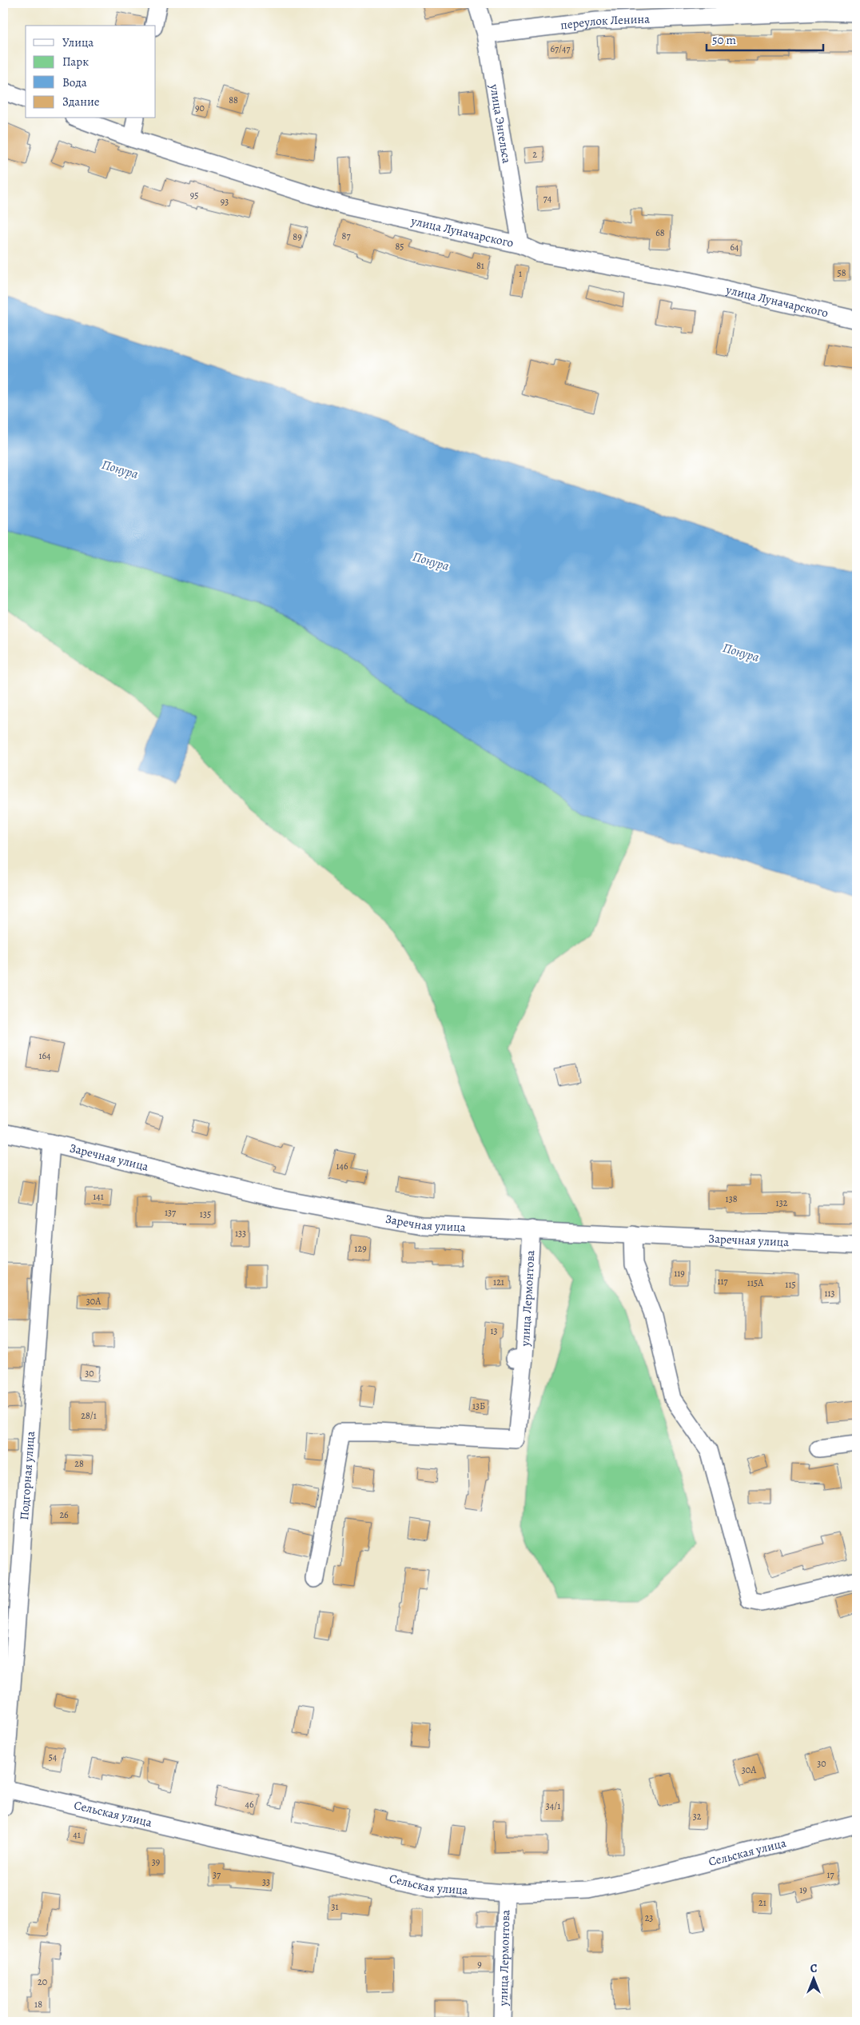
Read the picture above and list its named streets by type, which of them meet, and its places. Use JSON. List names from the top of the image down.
{
  "streets": {
    "street": [
      "переулок Ленина",
      "улица Энгельса",
      "улица Луначарского",
      "Заречная улица",
      "улица Лермонтова",
      "Подгорная улица",
      "Сельская улица"
    ]
  },
  "crossings": [
    ["переулок Ленина", "улица Энгельса"],
    ["улица Энгельса", "улица Луначарского"],
    ["Заречная улица", "улица Лермонтова"],
    ["Заречная улица", "Подгорная улица"],
    ["улица Лермонтова", "Сельская улица"],
    ["Подгорная улица", "Сельская улица"]
  ],
  "water": ["Понура"],
  "house_numbers": [
    "67/47",
    "88",
    "90",
    "2",
    "95",
    "74",
    "93",
    "68",
    "87",
    "89",
    "85",
    "64",
    "81",
    "58",
    "1",
    "164",
    "146",
    "141",
    "138",
    "132",
    "137",
    "135",
    "133",
    "129",
    "119",
    "117",
    "121",
    "115А",
    "115",
    "113",
    "30А",
    "13",
    "30",
    "13Б",
    "28/1",
    "28",
    "26",
    "54",
    "30",
    "30А",
    "46",
    "34/1",
    "32",
    "41",
    "39",
    "37",
    "17",
    "33",
    "19",
    "21",
    "31",
    "23",
    "9",
    "20",
    "18"
  ],
  "legend": [
    "Улица",
    "Парк",
    "Вода",
    "Здание"
  ],
  "scale_bar": "50 m",
  "north": "top"
}
